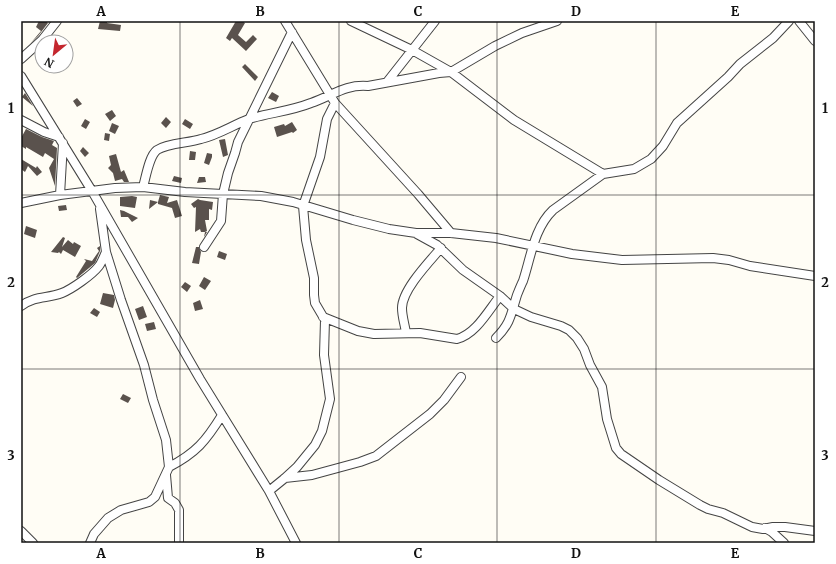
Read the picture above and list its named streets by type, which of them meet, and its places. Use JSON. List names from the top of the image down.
{
  "north": "bottom left",
  "grid": {
    "columns": [
      "A",
      "B",
      "C",
      "D",
      "E"
    ],
    "rows": ["1", "2", "3"]
  }
}
